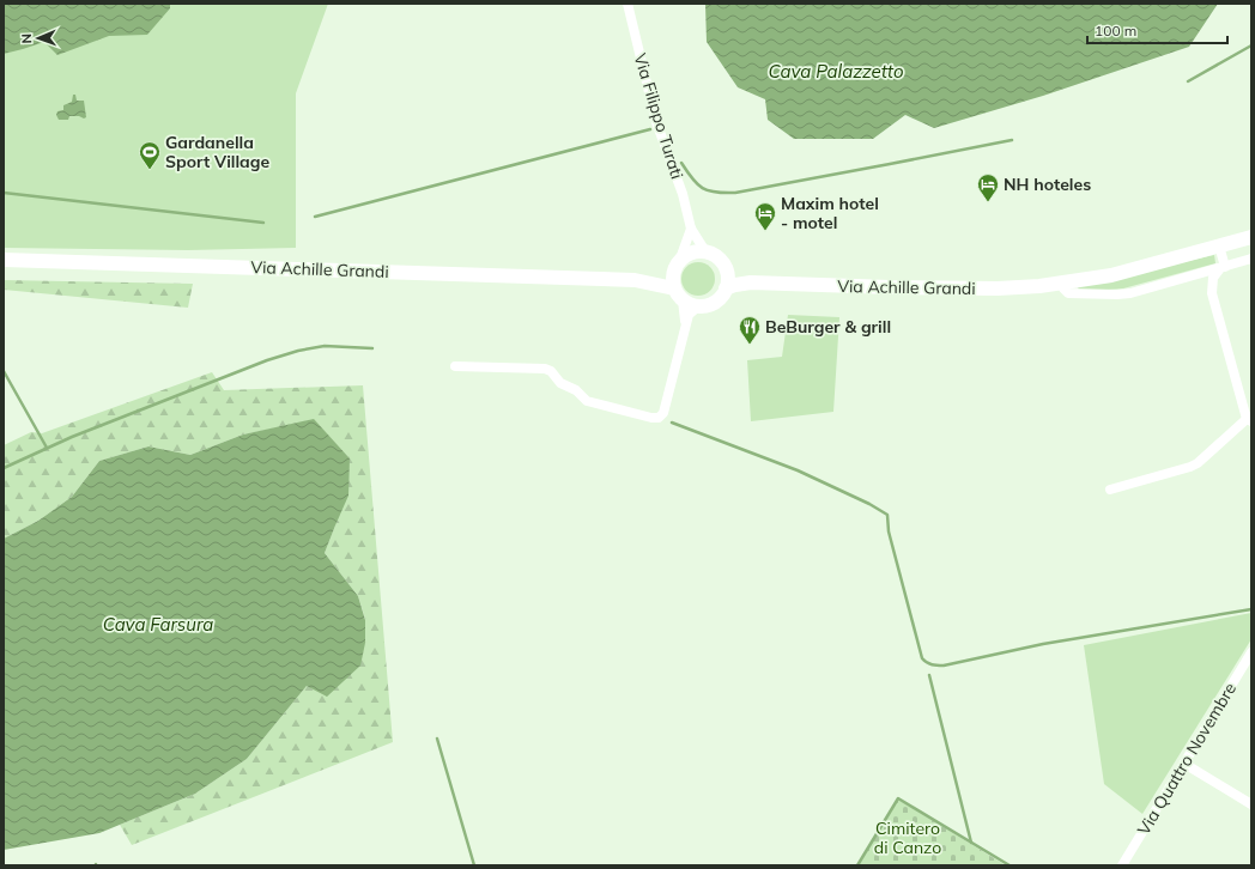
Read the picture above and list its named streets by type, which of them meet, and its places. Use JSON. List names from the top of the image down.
{
  "streets": {
    "main road": ["Via Achille Grandi"],
    "street": ["Via Filippo Turati", "Via Quattro Novembre"]
  },
  "crossings": [
    ["Via Filippo Turati", "Via Achille Grandi"]
  ],
  "water": ["Cava Palazzetto", "Cava Farsura"],
  "parks": ["Cimitero di Canzo"],
  "places": {
    "sports": ["Gardanella Sport Village"],
    "hotel": ["NH hoteles", "Maxim hotel - motel"],
    "restaurant": ["BeBurger & grill"]
  },
  "scale_bar": "100 m",
  "north": "left"
}
